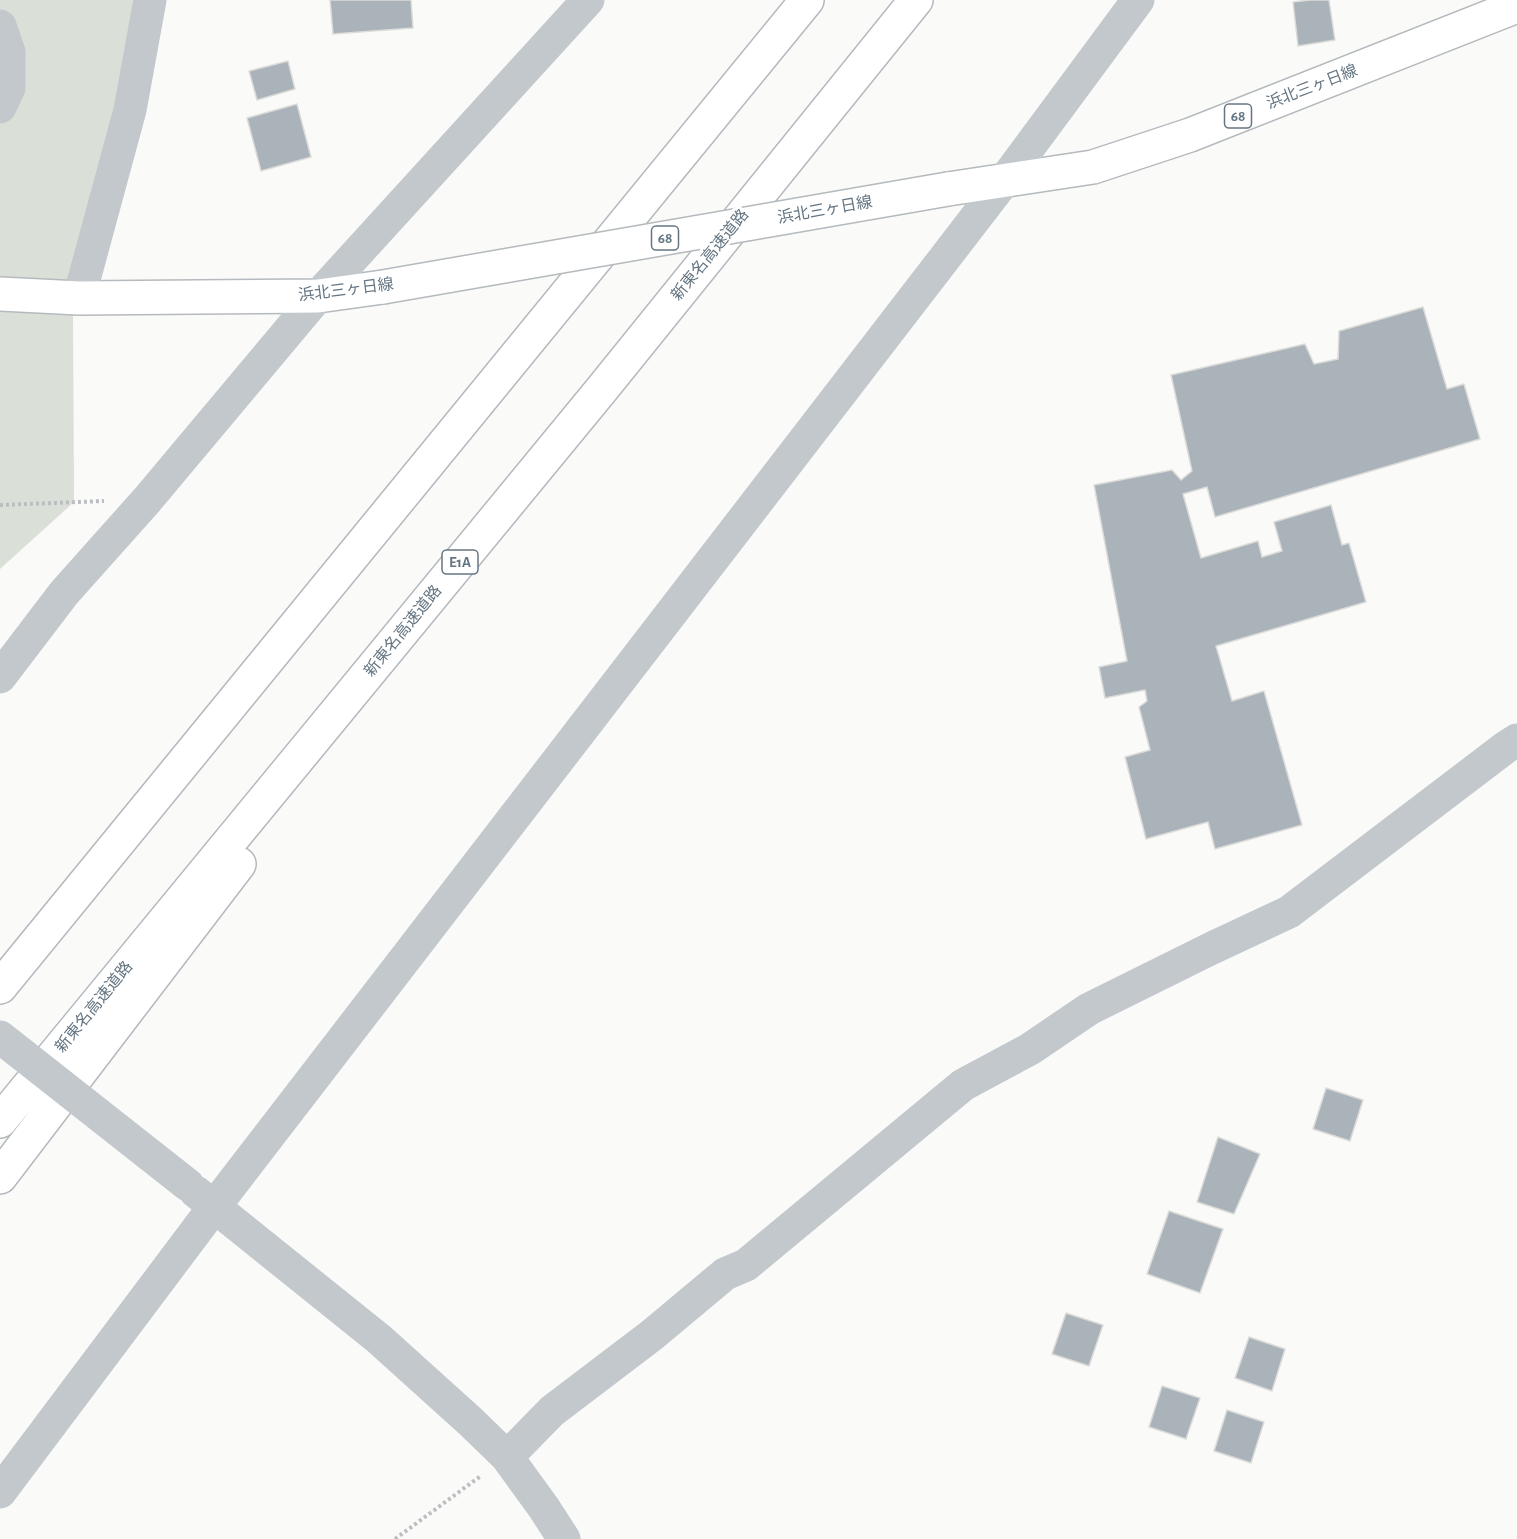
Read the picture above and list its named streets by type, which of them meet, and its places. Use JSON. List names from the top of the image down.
{
  "streets": {
    "main road": [
      "浜北三ヶ日線",
      "68",
      "新東名高速道路",
      "E1A"
    ]
  }
}
